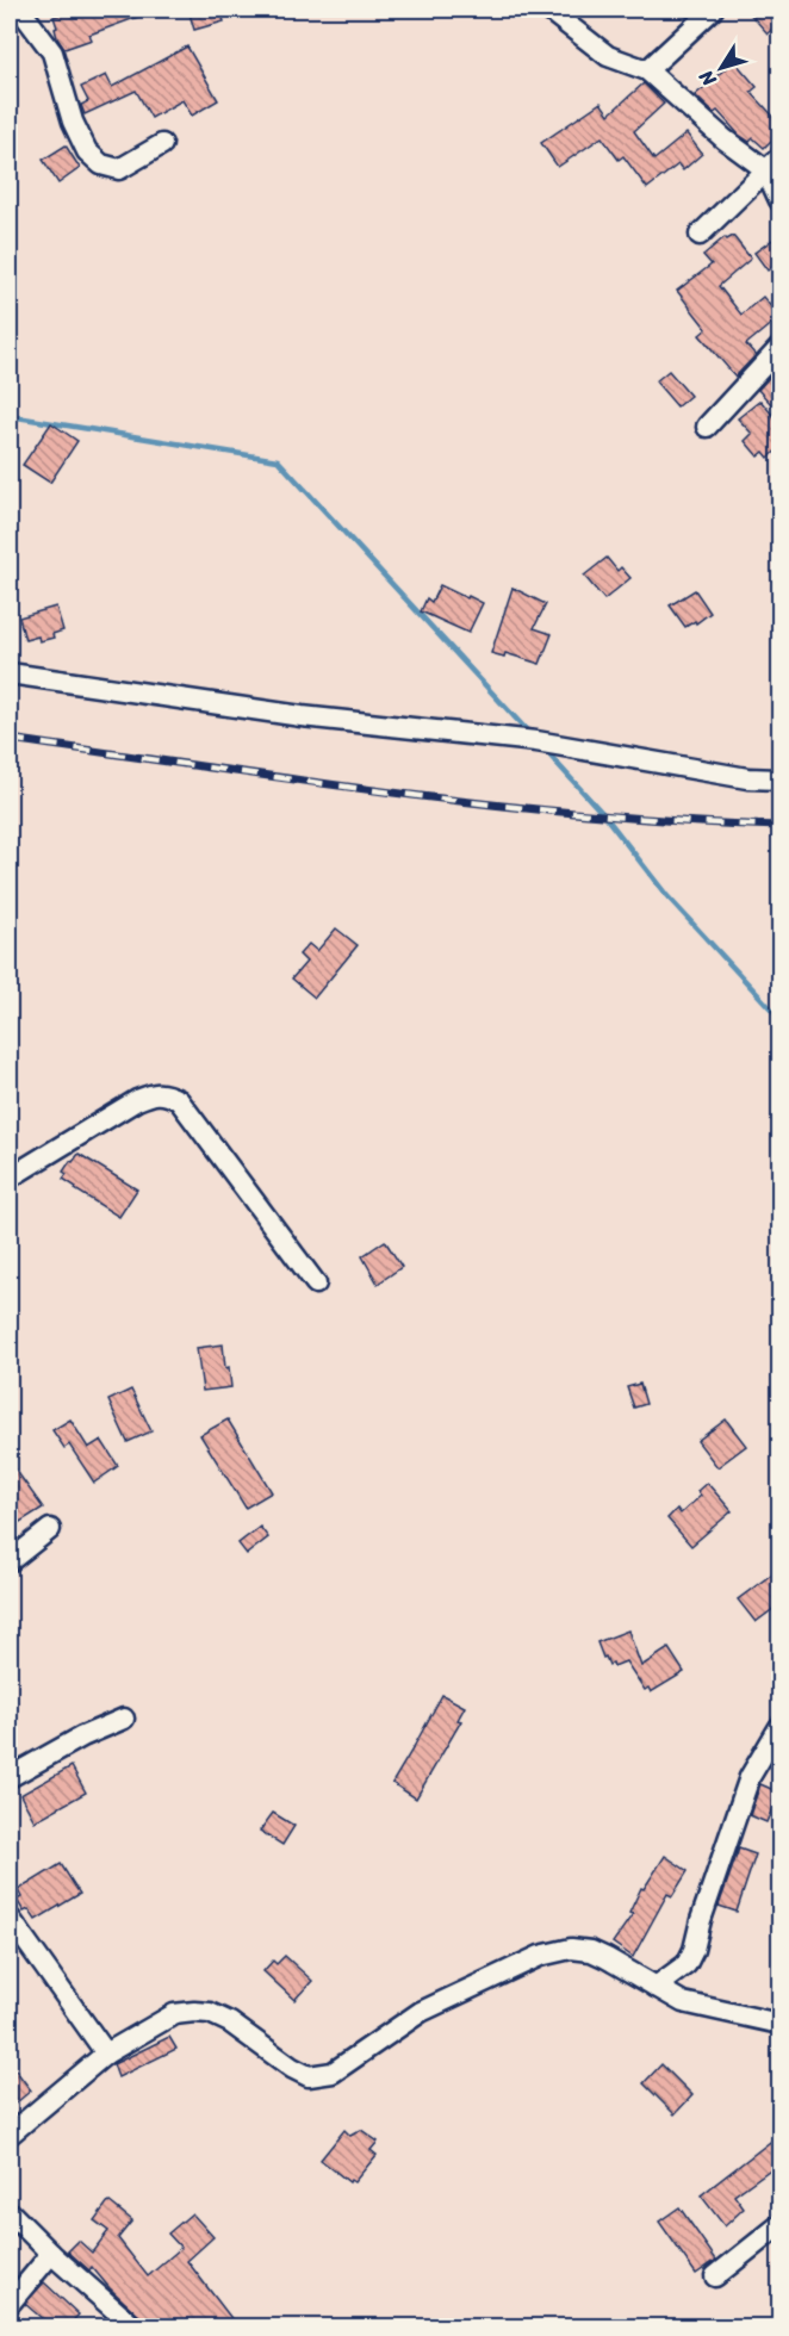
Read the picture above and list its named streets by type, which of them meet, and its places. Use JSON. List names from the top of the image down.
{
  "north": "bottom left"
}
